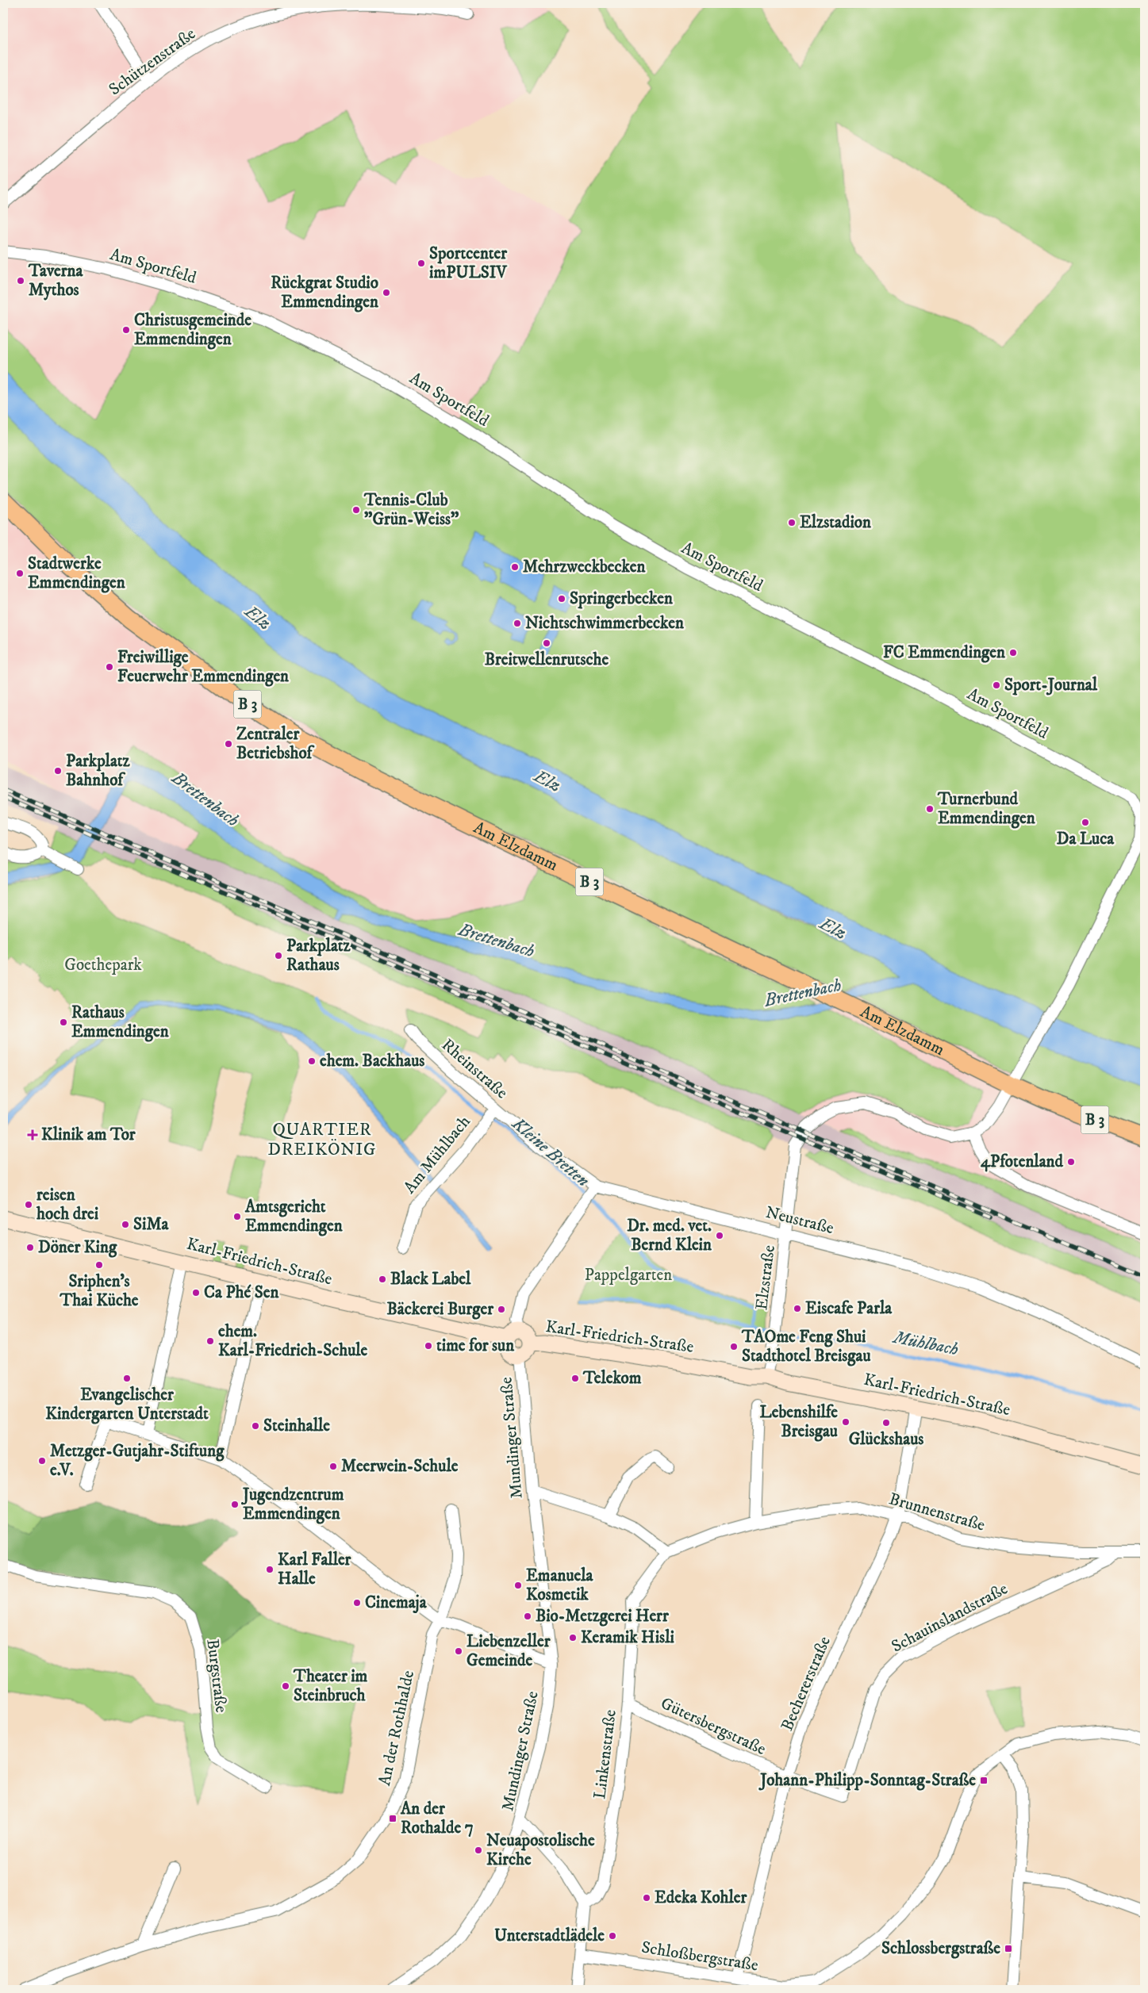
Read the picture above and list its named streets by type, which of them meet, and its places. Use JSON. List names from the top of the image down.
{
  "streets": {
    "main road": ["B 3", "Am Elzdamm"],
    "street": [
      "Schützenstraße",
      "Am Sportfeld",
      "Rheinstraße",
      "Am Mühlbach",
      "Neustraße",
      "Karl-Friedrich-Straße",
      "Elzstraße",
      "Mundinger Straße",
      "Brunnenstraße",
      "Schauinslandstraße",
      "Burgstraße",
      "Bechererstraße",
      "Gütersbergstraße",
      "An der Rothhalde",
      "Linkenstraße",
      "Schloßbergstraße"
    ]
  },
  "crossings": [
    ["Am Sportfeld", "Am Elzdamm"],
    ["Am Sportfeld", "Elzstraße"],
    ["Am Elzdamm", "Elzstraße"],
    ["Rheinstraße", "Am Mühlbach"],
    ["Rheinstraße", "Neustraße"],
    ["Neustraße", "Elzstraße"],
    ["Karl-Friedrich-Straße", "Elzstraße"],
    ["Karl-Friedrich-Straße", "Mundinger Straße"],
    ["Karl-Friedrich-Straße", "Bechererstraße"],
    ["Mundinger Straße", "Linkenstraße"],
    ["Brunnenstraße", "Schauinslandstraße"],
    ["Brunnenstraße", "Bechererstraße"],
    ["Brunnenstraße", "Linkenstraße"],
    ["Schauinslandstraße", "Bechererstraße"],
    ["Schauinslandstraße", "Gütersbergstraße"],
    ["Bechererstraße", "Gütersbergstraße"],
    ["Bechererstraße", "Schloßbergstraße"],
    ["Gütersbergstraße", "Linkenstraße"]
  ],
  "districts": ["QUARTIER DREIKÖNIG"],
  "water": [
    "Elz",
    "Brettenbach",
    "Kleine Bretten",
    "Mühlbach"
  ],
  "parks": ["Goethepark", "Pappelgarten"],
  "places": {
    "other": [
      "Sportcenter imPULSIV",
      "Taverna Mythos",
      "Rückgrat Studio Emmendingen",
      "Christusgemeinde Emmendingen",
      "Tennis-Club \"Grün-Weiss\"",
      "Elzstadion",
      "Mehrzweckbecken",
      "Stadtwerke Emmendingen",
      "Springerbecken",
      "Nichtschwimmerbecken",
      "Breitwellenrutsche",
      "FC Emmendingen",
      "Freiwillige Feuerwehr Emmendingen",
      "Sport-Journal",
      "Zentraler Betriebshof",
      "Parkplatz Bahnhof",
      "Turnerbund Emmendingen",
      "Da Luca",
      "Parkplatz Rathaus",
      "Rathaus Emmendingen",
      "ehem. Backhaus",
      "4Pfotenland",
      "reisen hoch drei",
      "Amtsgericht Emmendingen",
      "SiMa",
      "Dr. med. vet. Bernd Klein",
      "Döner King",
      "Sriphen's Thai Küche",
      "Black Label",
      "Ca Phé Sen",
      "Eiscafe Parla",
      "Bäckerei Burger",
      "ehem. Karl-Friedrich-Schule",
      "time for sun",
      "TAOme Feng Shui Stadthotel Breisgau",
      "Evangelischer Kindergarten Unterstadt",
      "Telekom",
      "Lebenshilfe Breisgau",
      "Glückshaus",
      "Steinhalle",
      "Metzger-Gutjahr-Stiftung e.V.",
      "Meerwein-Schule",
      "Jugendzentrum Emmendingen",
      "Karl Faller Halle",
      "Emanuela Kosmetik",
      "Cinemaja",
      "Bio-Metzgerei Herr",
      "Keramik Hisli",
      "Liebenzeller Gemeinde",
      "Theater im Steinbruch",
      "Neuapostolische Kirche",
      "Edeka Kohler",
      "Unterstadtlädele"
    ],
    "health": ["Klinik am Tor"],
    "transit": ["Johann-Philipp-Sonntag-Straße", "An der Rothalde 7", "Schlossbergstraße"]
  }
}
